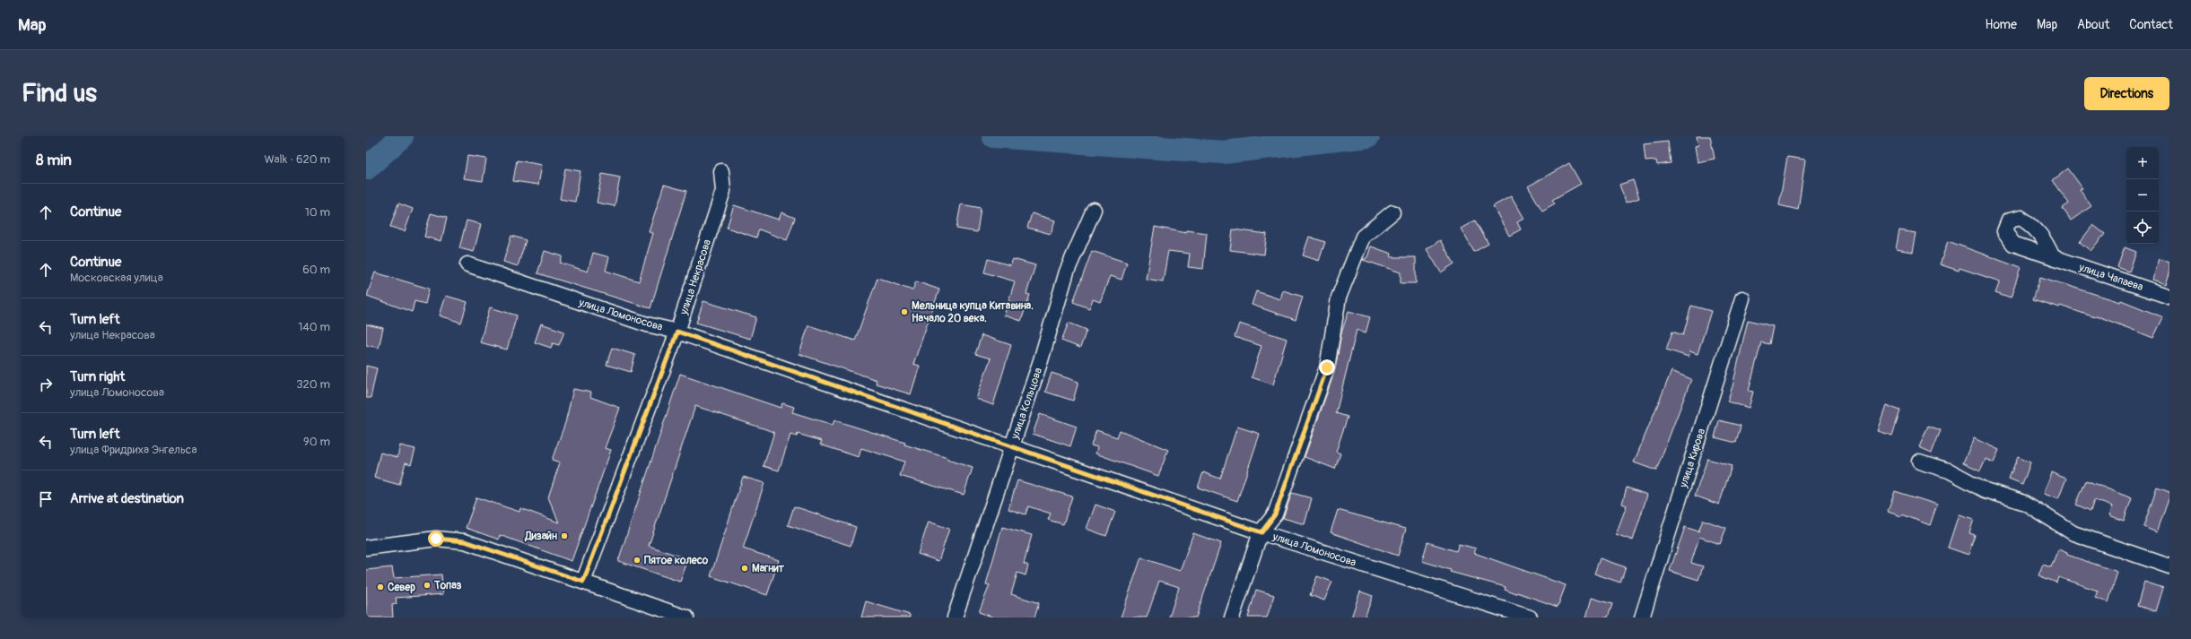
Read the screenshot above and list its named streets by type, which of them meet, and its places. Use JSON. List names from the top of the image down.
{
  "streets": {
    "street": [
      "улица Некрасова",
      "улица Чапаева",
      "улица Ломоносова",
      "улица Кольцова",
      "улица Кирова"
    ]
  },
  "crossings": [
    ["улица Некрасова", "улица Ломоносова"],
    ["улица Ломоносова", "улица Кольцова"]
  ],
  "places": [
    "Мельница купца Китавина. Начало 20 века.",
    "Дизайн",
    "Пятое колесо",
    "Магнит",
    "Топаз",
    "Север"
  ],
  "page": {
    "header": "Map",
    "nav": [
      "Home",
      "Map",
      "About",
      "Contact"
    ],
    "buttons": "Directions",
    "title": "Find us",
    "heading": ["8 min", "Walk · 620 m"],
    "map_buttons": ["+", "−"],
    "list": [
      ["Continue", "10 m"],
      ["Continue", "Московская улица", "60 m"],
      ["Turn left", "улица Некрасова", "140 m"],
      ["Turn right", "улица Ломоносова", "320 m"],
      ["Turn left", "улица Фридриха Энгельса", "90 m"],
      "Arrive at destination"
    ]
  }
}
